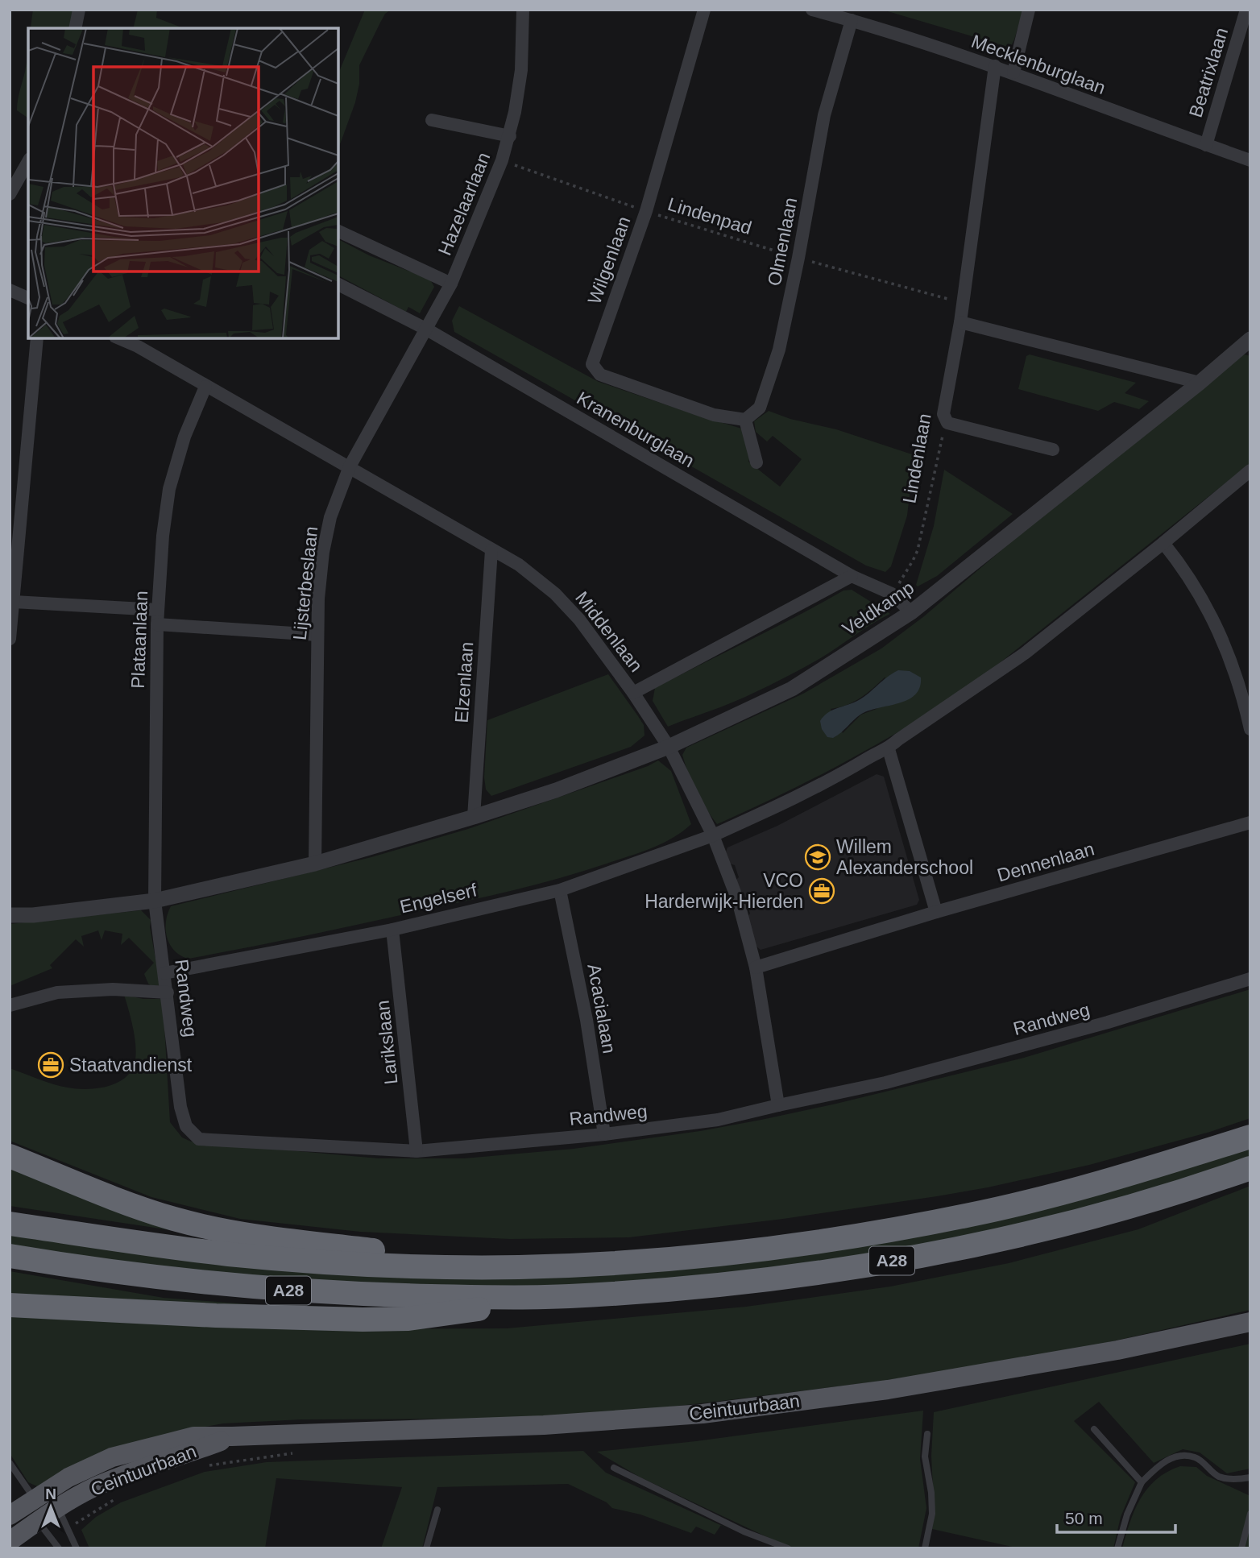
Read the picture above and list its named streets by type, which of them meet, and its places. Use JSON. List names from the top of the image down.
{
  "streets": {
    "highway": ["A28"],
    "main road": ["Ceintuurbaan"],
    "street": [
      "Mecklenburglaan",
      "Beatrixlaan",
      "Hazelaarlaan",
      "Olmenlaan",
      "Wilgenlaan",
      "Kranenburglaan",
      "Lindenlaan",
      "Lijsterbeslaan",
      "Veldkamp",
      "Middenlaan",
      "Plataanlaan",
      "Elzenlaan",
      "Dennenlaan",
      "Engelserf",
      "Randweg",
      "Acacialaan",
      "Larikslaan"
    ],
    "path": ["Lindenpad"]
  },
  "crossings": [
    ["Mecklenburglaan", "Beatrixlaan"],
    ["Mecklenburglaan", "Olmenlaan"],
    ["Mecklenburglaan", "Lindenlaan"],
    ["Hazelaarlaan", "Kranenburglaan"],
    ["Hazelaarlaan", "Lijsterbeslaan"],
    ["Lindenpad", "Olmenlaan"],
    ["Lindenpad", "Wilgenlaan"],
    ["Lindenpad", "Lindenlaan"],
    ["Olmenlaan", "Wilgenlaan"],
    ["Kranenburglaan", "Lindenlaan"],
    ["Kranenburglaan", "Lijsterbeslaan"],
    ["Kranenburglaan", "Veldkamp"],
    ["Lijsterbeslaan", "Middenlaan"],
    ["Veldkamp", "Middenlaan"],
    ["Veldkamp", "Elzenlaan"],
    ["Middenlaan", "Plataanlaan"],
    ["Middenlaan", "Elzenlaan"],
    ["Middenlaan", "Dennenlaan"],
    ["Middenlaan", "Engelserf"],
    ["Middenlaan", "Randweg"],
    ["Plataanlaan", "Randweg"],
    ["Engelserf", "Randweg"],
    ["Engelserf", "Acacialaan"],
    ["Engelserf", "Larikslaan"],
    ["Randweg", "Acacialaan"],
    ["Randweg", "Larikslaan"]
  ],
  "places": {
    "school or university": ["Willem Alexanderschool"],
    "office": ["VCO Harderwijk-Hierden", "Staatvandienst"]
  },
  "scale_bar": "50 m",
  "north": "top"
}
